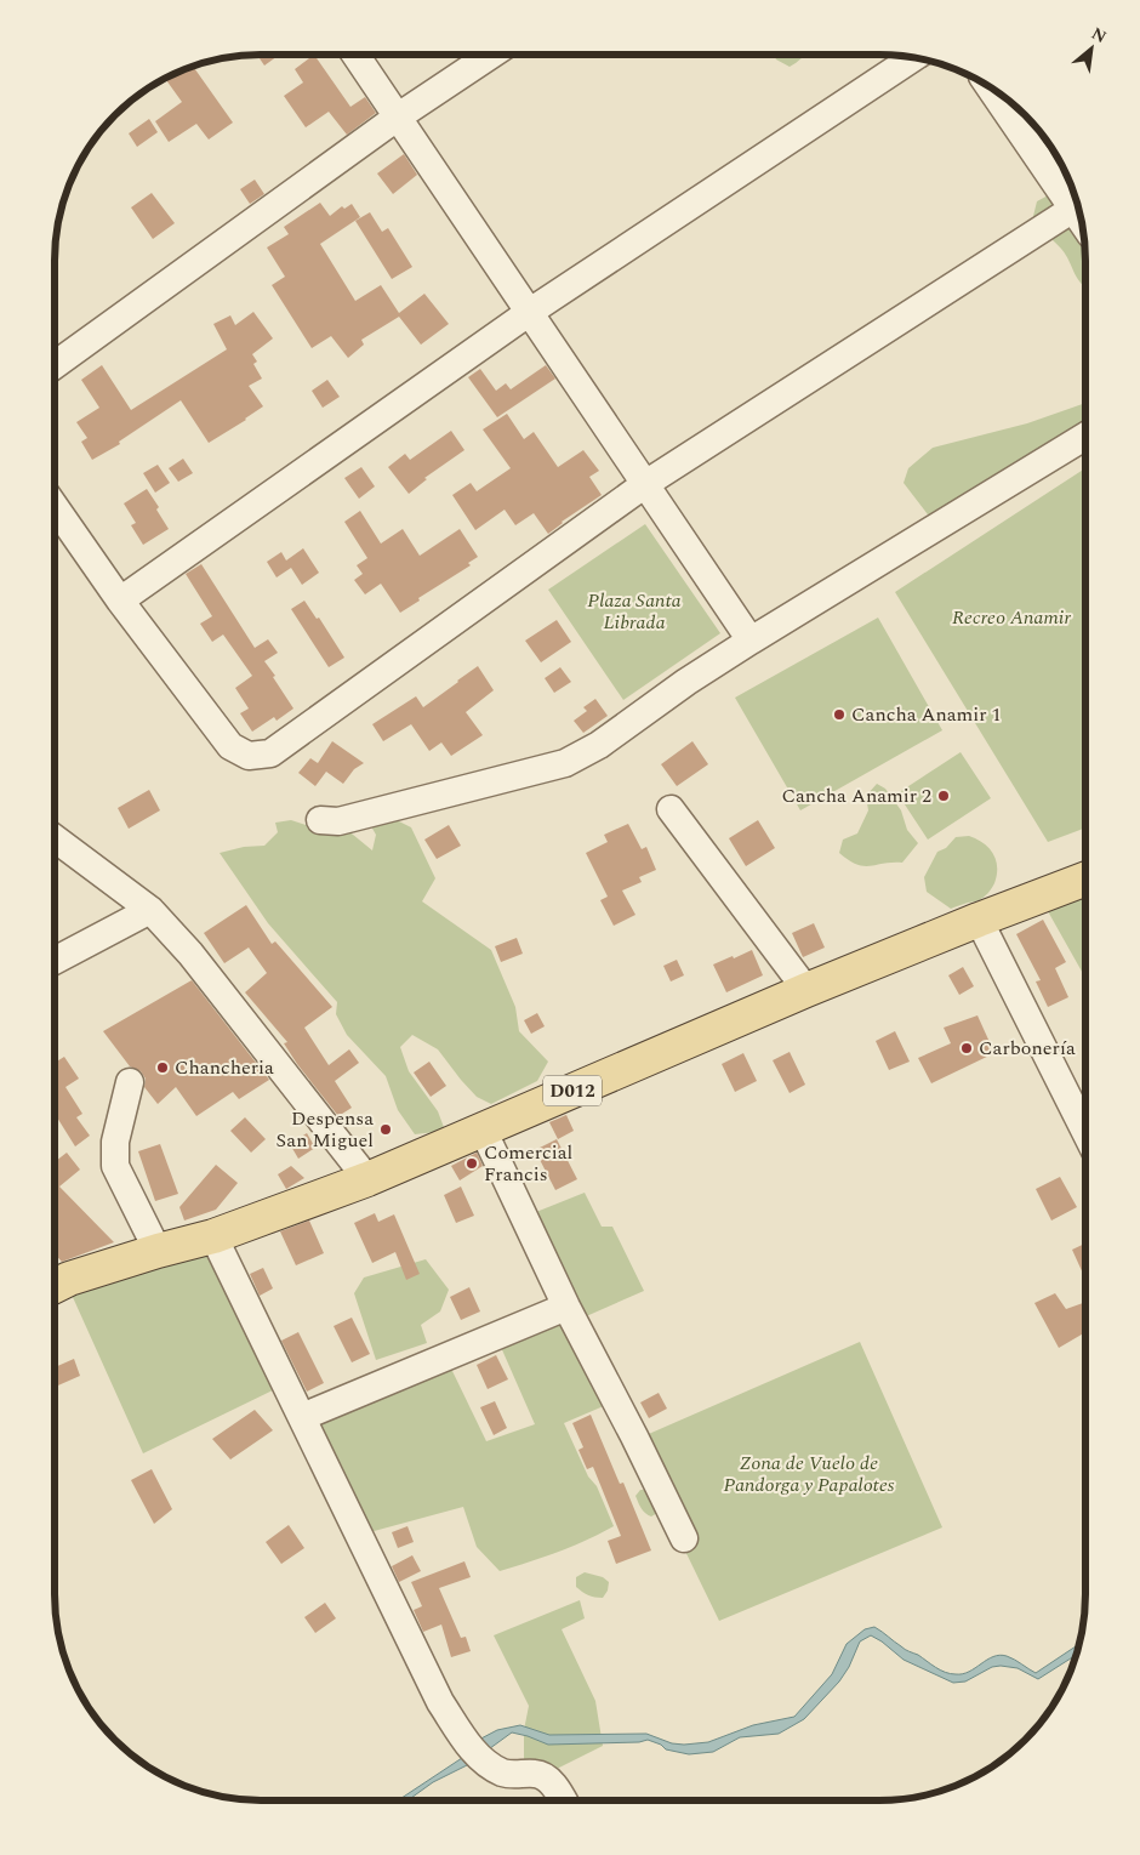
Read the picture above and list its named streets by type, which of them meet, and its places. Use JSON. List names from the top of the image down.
{
  "streets": {
    "main road": ["D012"]
  },
  "parks": ["Plaza Santa Librada", "Recreo Anamir", "Zona de Vuelo de Pandorga y Papalotes"],
  "places": [
    "Cancha Anamir 1",
    "Cancha Anamir 2",
    "Carbonería",
    "Chancheria",
    "Despensa San Miguel",
    "Comercial Francis"
  ],
  "north": "top right"
}
